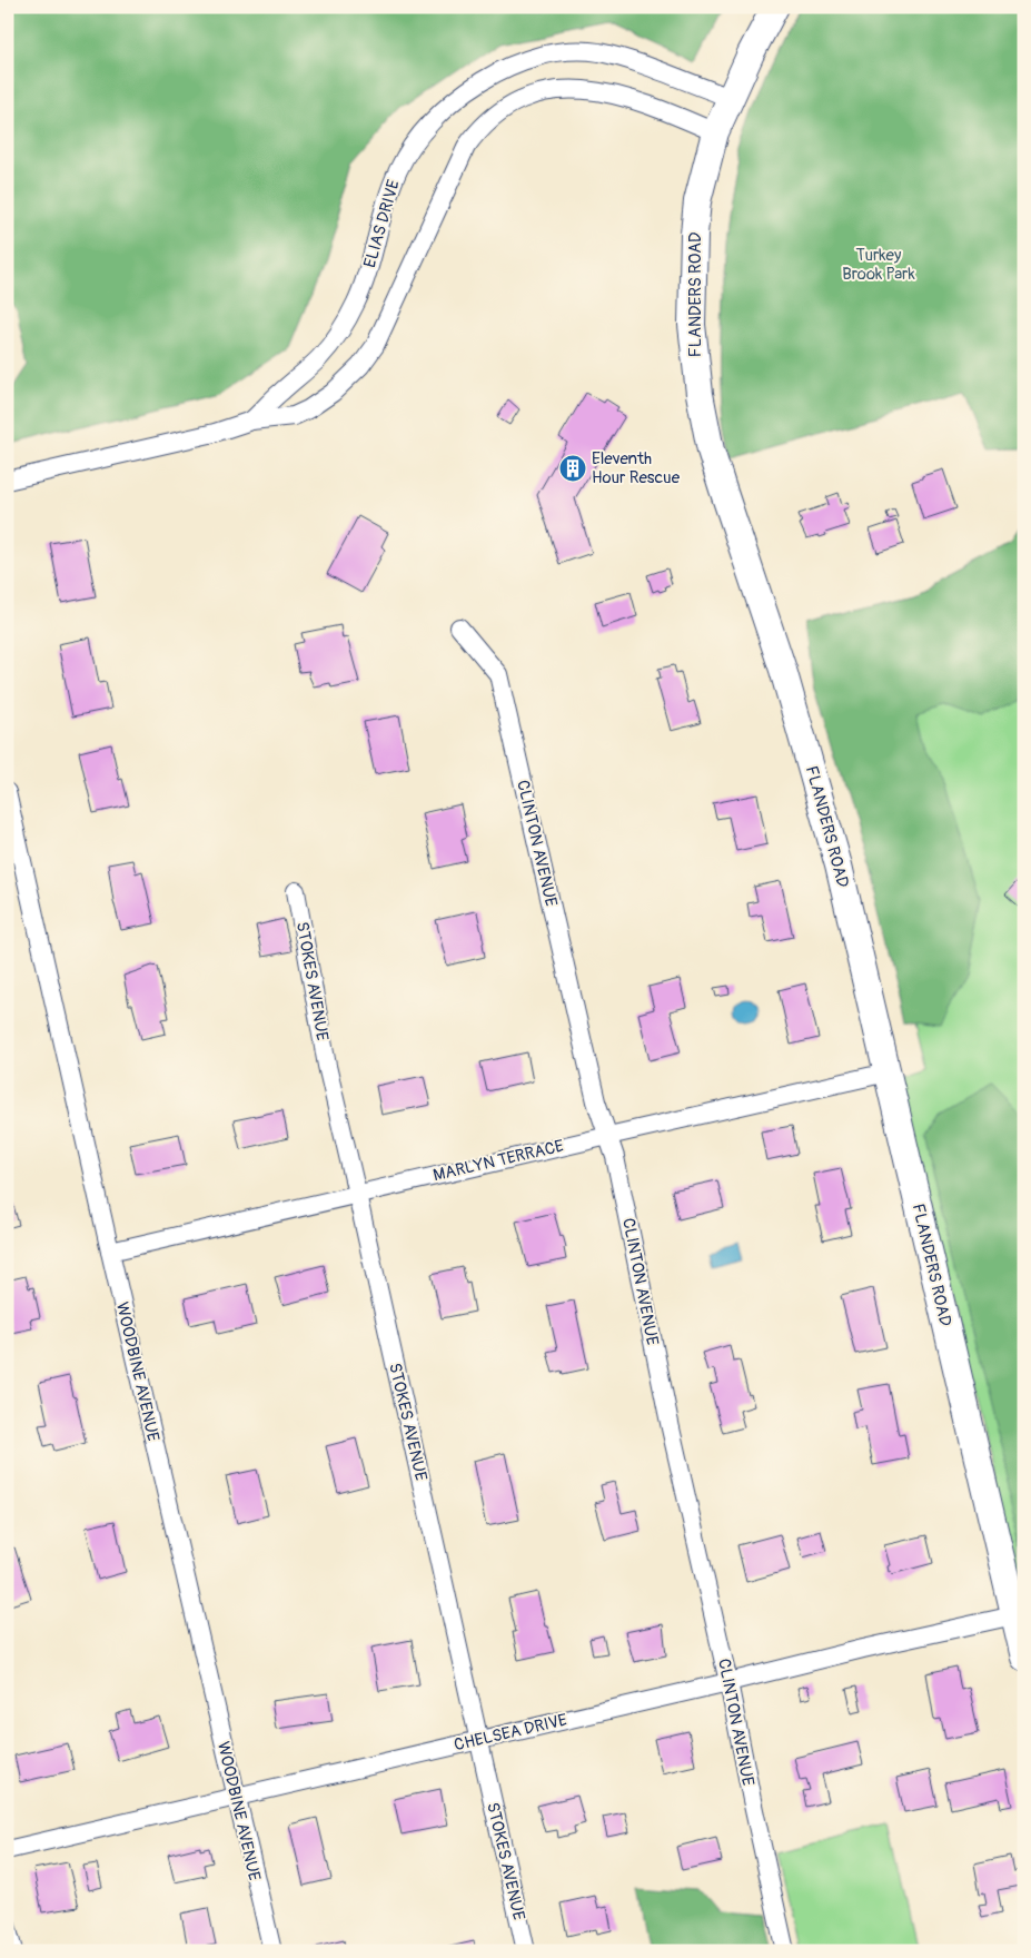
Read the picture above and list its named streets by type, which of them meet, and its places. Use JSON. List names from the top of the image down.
{
  "streets": {
    "main road": ["FLANDERS ROAD"],
    "street": [
      "ELIAS DRIVE",
      "CLINTON AVENUE",
      "STOKES AVENUE",
      "MARLYN TERRACE",
      "WOODBINE AVENUE",
      "CHELSEA DRIVE"
    ]
  },
  "crossings": [
    ["ELIAS DRIVE", "FLANDERS ROAD"],
    ["FLANDERS ROAD", "MARLYN TERRACE"],
    ["FLANDERS ROAD", "CHELSEA DRIVE"],
    ["CLINTON AVENUE", "MARLYN TERRACE"],
    ["CLINTON AVENUE", "CHELSEA DRIVE"],
    ["STOKES AVENUE", "MARLYN TERRACE"],
    ["STOKES AVENUE", "CHELSEA DRIVE"],
    ["MARLYN TERRACE", "WOODBINE AVENUE"],
    ["WOODBINE AVENUE", "CHELSEA DRIVE"]
  ],
  "parks": ["Turkey Brook Park"],
  "places": {
    "building": ["Eleventh Hour Rescue"]
  }
}
